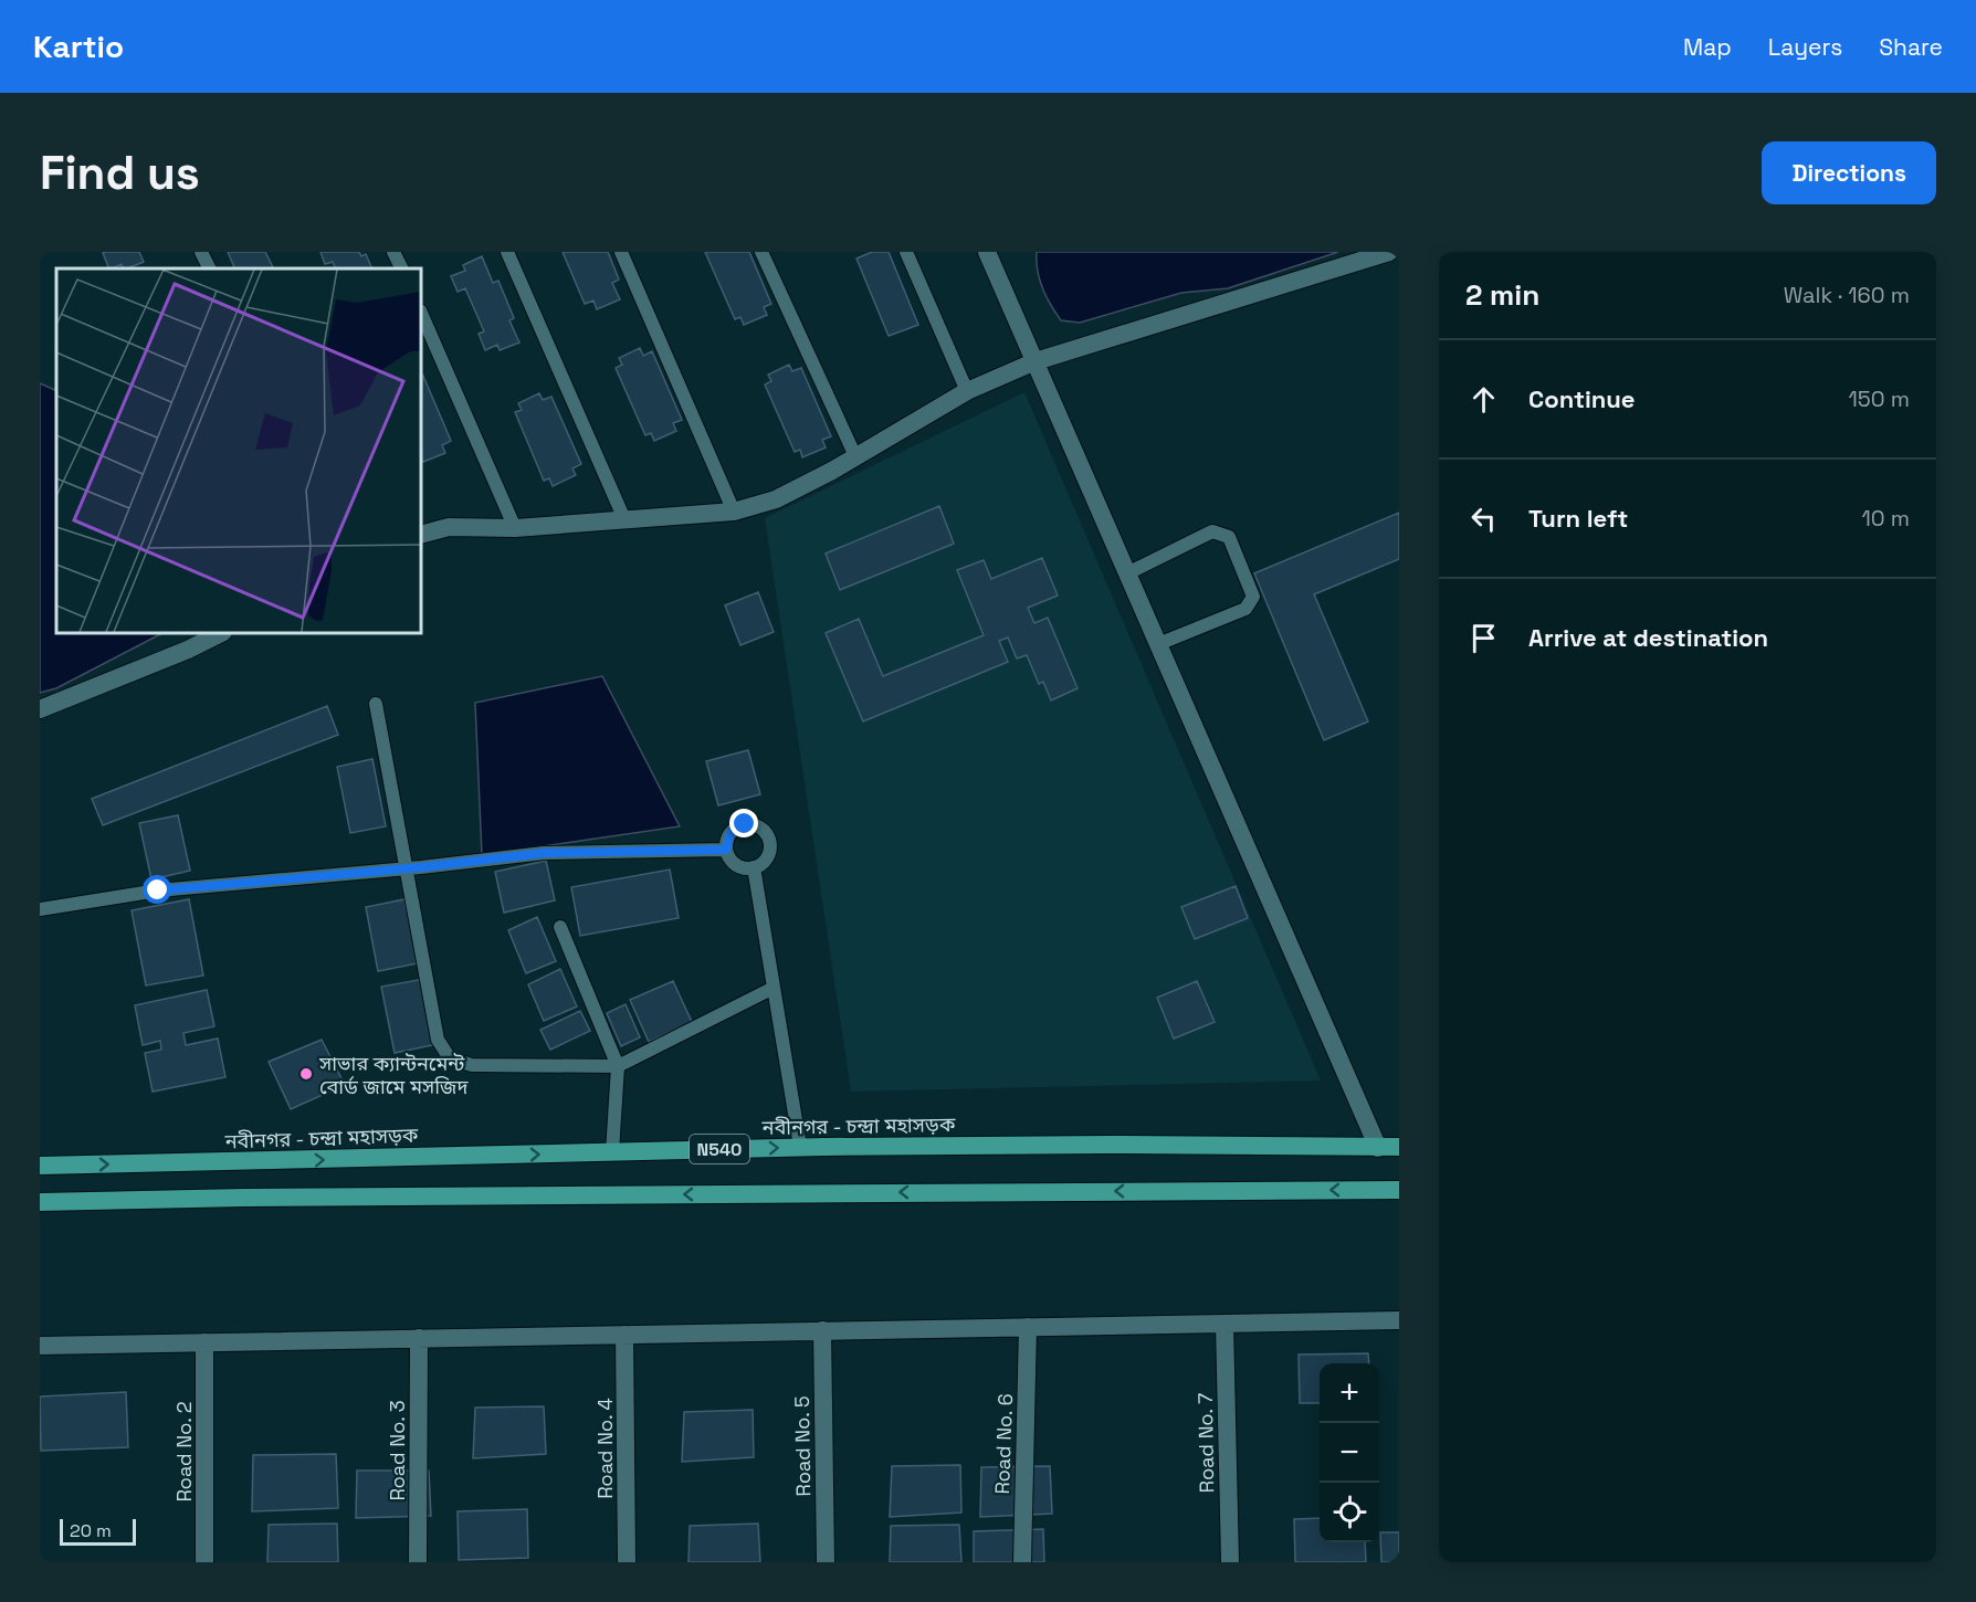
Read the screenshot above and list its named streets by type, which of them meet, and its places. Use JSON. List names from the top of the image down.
{
  "streets": {
    "highway": ["নবীনগর - চন্দ্রা মহাসড়ক", "N540"],
    "street": [
      "Road No. 7",
      "Road No. 6",
      "Road No. 5",
      "Road No. 4",
      "Road No. 3",
      "Road No. 2"
    ]
  },
  "places": ["সাভার ক্যান্টনমেন্ট বোর্ড জামে মসজিদ"],
  "scale_bar": "20 m",
  "page": {
    "header": "Kartio",
    "nav": ["Map", "Layers", "Share"],
    "buttons": "Directions",
    "title": "Find us",
    "heading": ["2 min", "Walk · 160 m"],
    "list": [
      ["Continue", "150 m"],
      ["Turn left", "10 m"],
      "Arrive at destination"
    ],
    "map_buttons": ["+", "−"],
    "scale": "20 m"
  }
}
